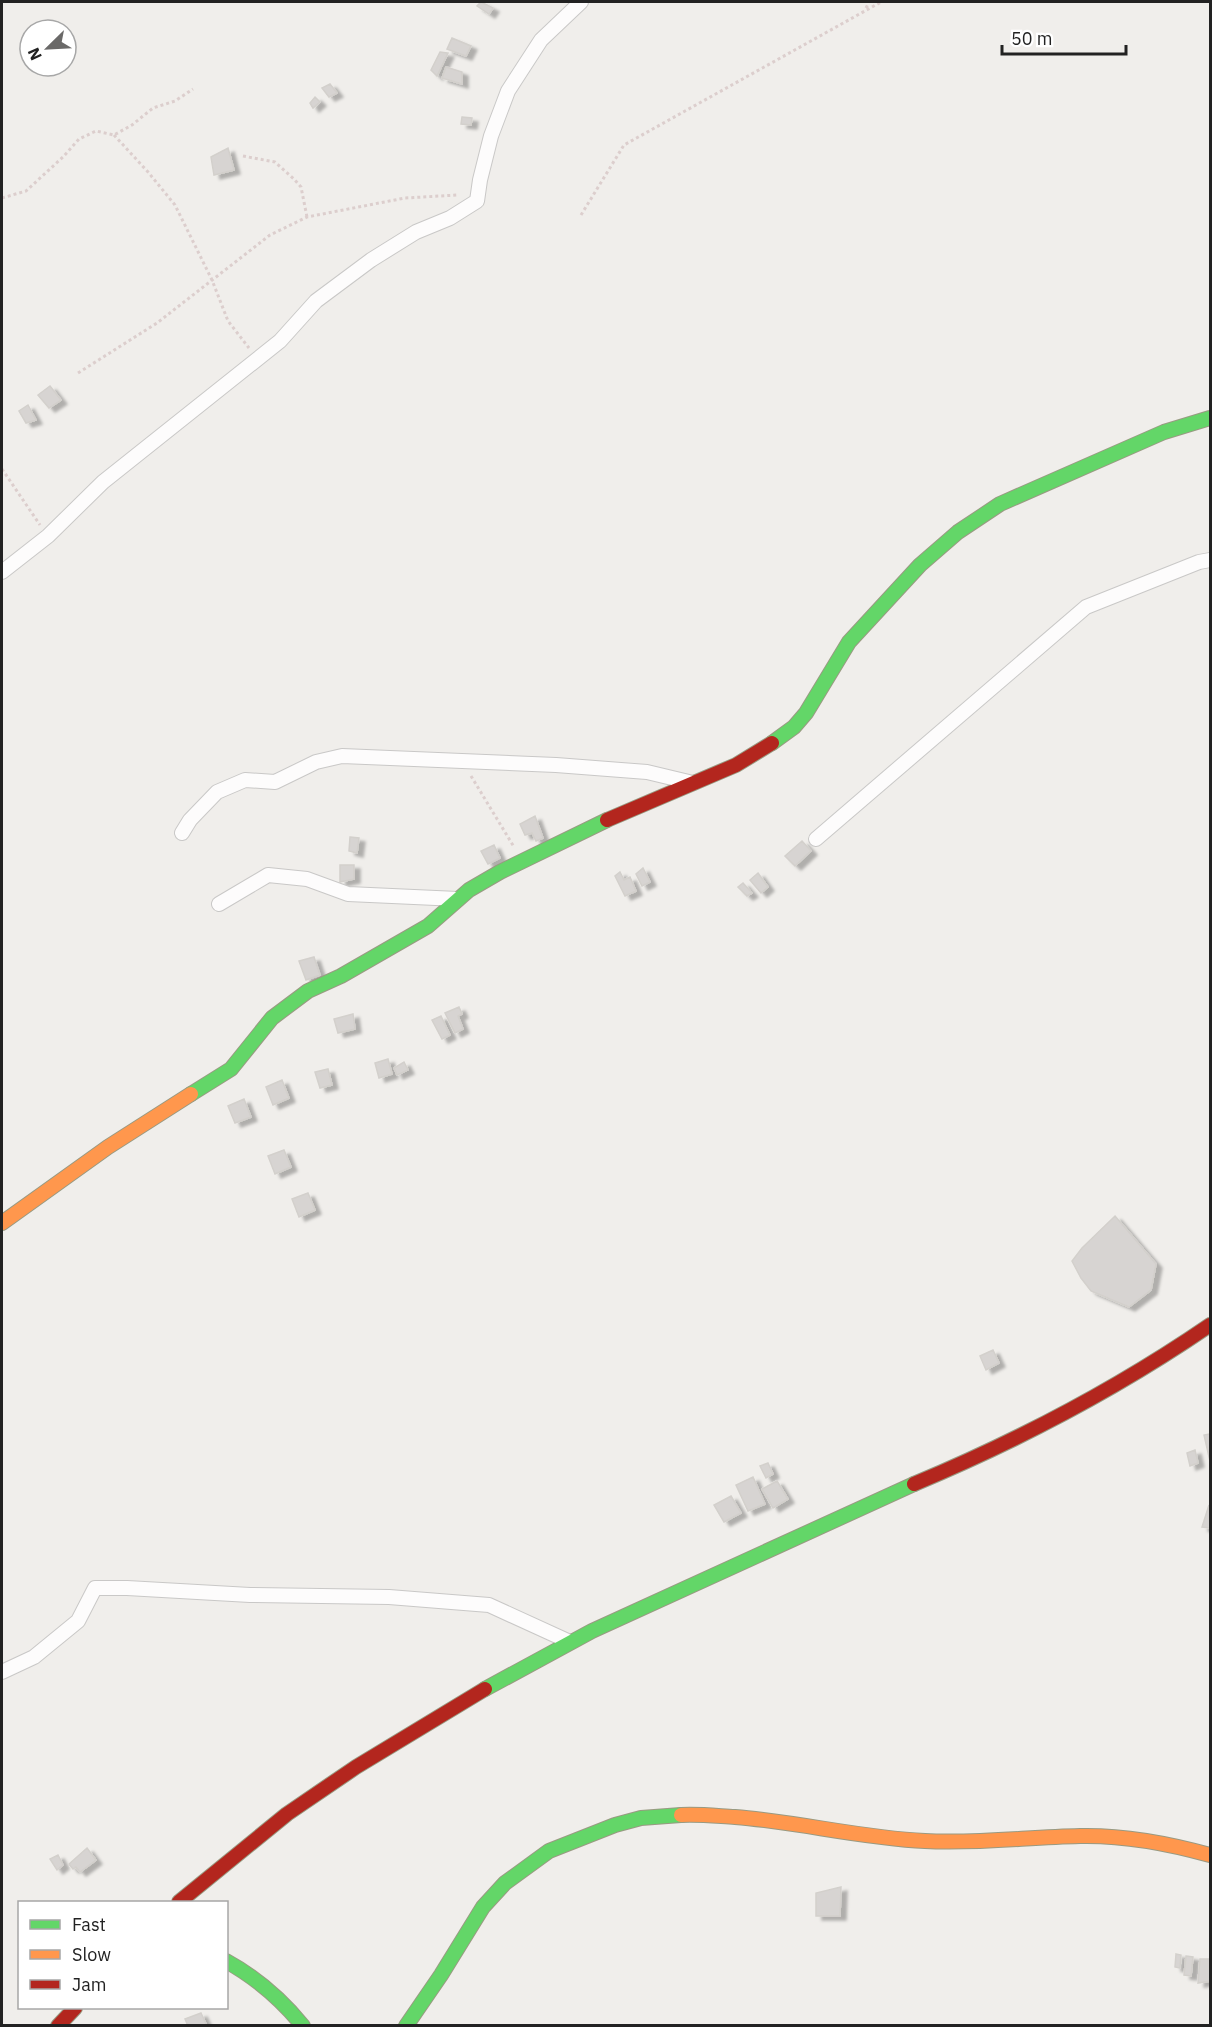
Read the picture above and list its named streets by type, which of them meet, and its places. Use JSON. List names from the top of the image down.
{
  "legend": ["Fast", "Slow", "Jam"],
  "scale_bar": "50 m",
  "north": "bottom left"
}
